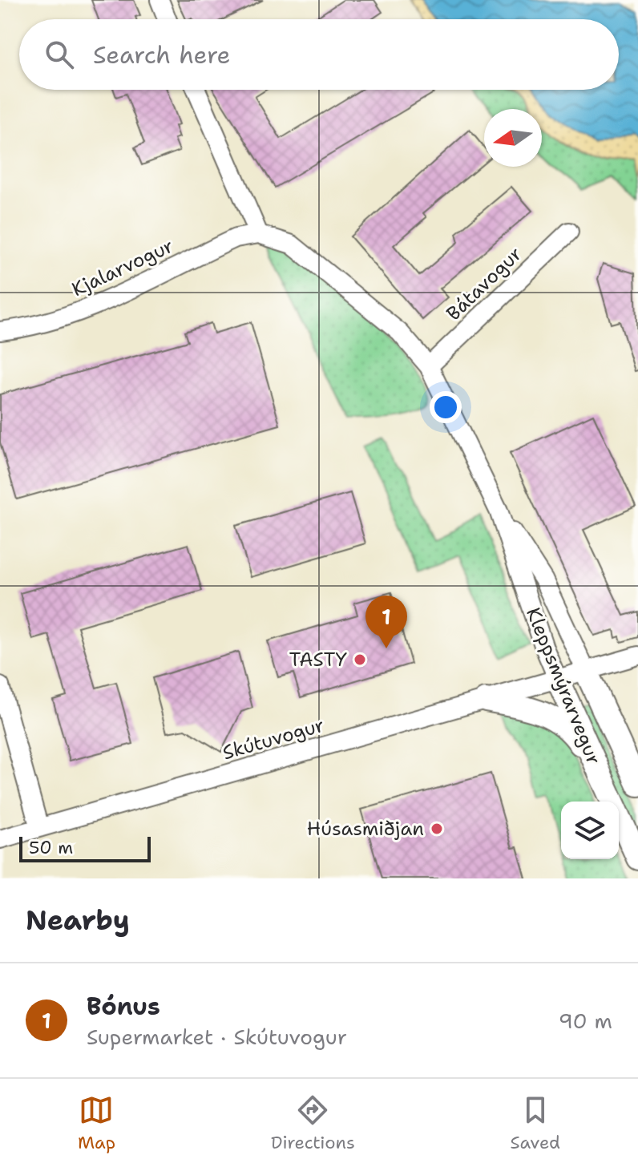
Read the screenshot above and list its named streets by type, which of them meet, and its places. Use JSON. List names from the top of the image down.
{
  "streets": {
    "street": [
      "Kjalarvogur",
      "Bátavogur",
      "Kleppsmýrarvegur",
      "Skútuvogur"
    ]
  },
  "crossings": [
    ["Kjalarvogur", "Kleppsmýrarvegur"],
    ["Bátavogur", "Kleppsmýrarvegur"],
    ["Kleppsmýrarvegur", "Skútuvogur"]
  ],
  "places": ["TASTY", "Húsasmiðjan"],
  "scale_bar": "50 m",
  "north": "left",
  "page": {
    "search": "Search here",
    "pins": "1",
    "scale": "50 m",
    "heading": "Nearby",
    "list": [
      {
        "mark": "1",
        "name": "Bónus",
        "note": "Supermarket · Skútuvogur",
        "value": "90 m"
      }
    ],
    "nav": ["Map", "Directions", "Saved"]
  }
}
